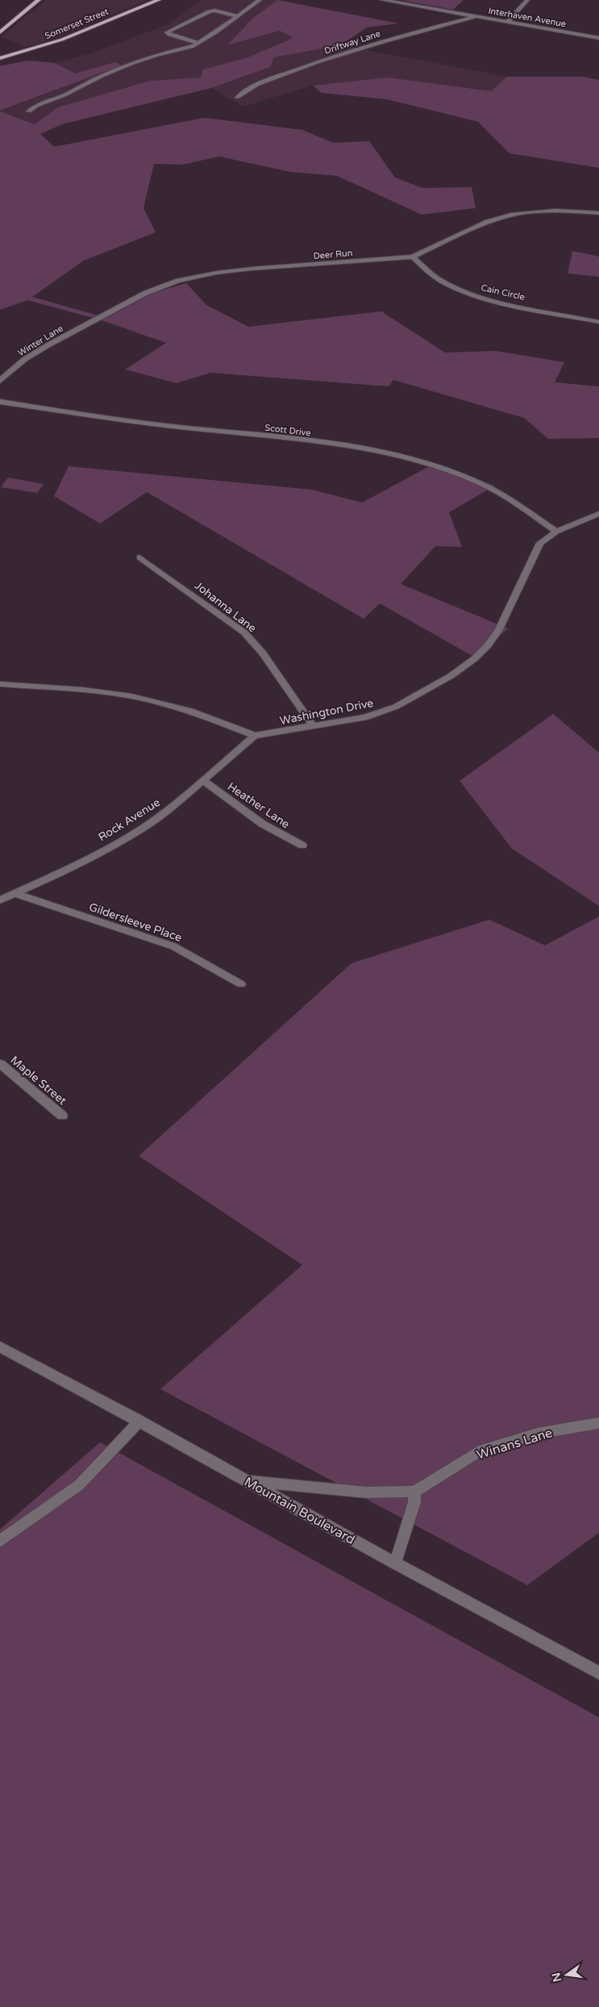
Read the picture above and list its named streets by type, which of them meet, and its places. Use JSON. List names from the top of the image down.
{
  "streets": {
    "main road": ["Somerset Street"],
    "street": [
      "Interhaven Avenue",
      "Driftway Lane",
      "Deer Run",
      "Cain Circle",
      "Winter Lane",
      "Scott Drive",
      "Johanna Lane",
      "Washington Drive",
      "Heather Lane",
      "Rock Avenue",
      "Gildersleeve Place",
      "Maple Street",
      "Winans Lane",
      "Mountain Boulevard"
    ]
  },
  "crossings": [
    ["Interhaven Avenue", "Driftway Lane"],
    ["Deer Run", "Cain Circle"],
    ["Deer Run", "Winter Lane"],
    ["Scott Drive", "Washington Drive"],
    ["Johanna Lane", "Washington Drive"],
    ["Washington Drive", "Rock Avenue"],
    ["Heather Lane", "Rock Avenue"],
    ["Rock Avenue", "Gildersleeve Place"]
  ],
  "north": "left"
}
